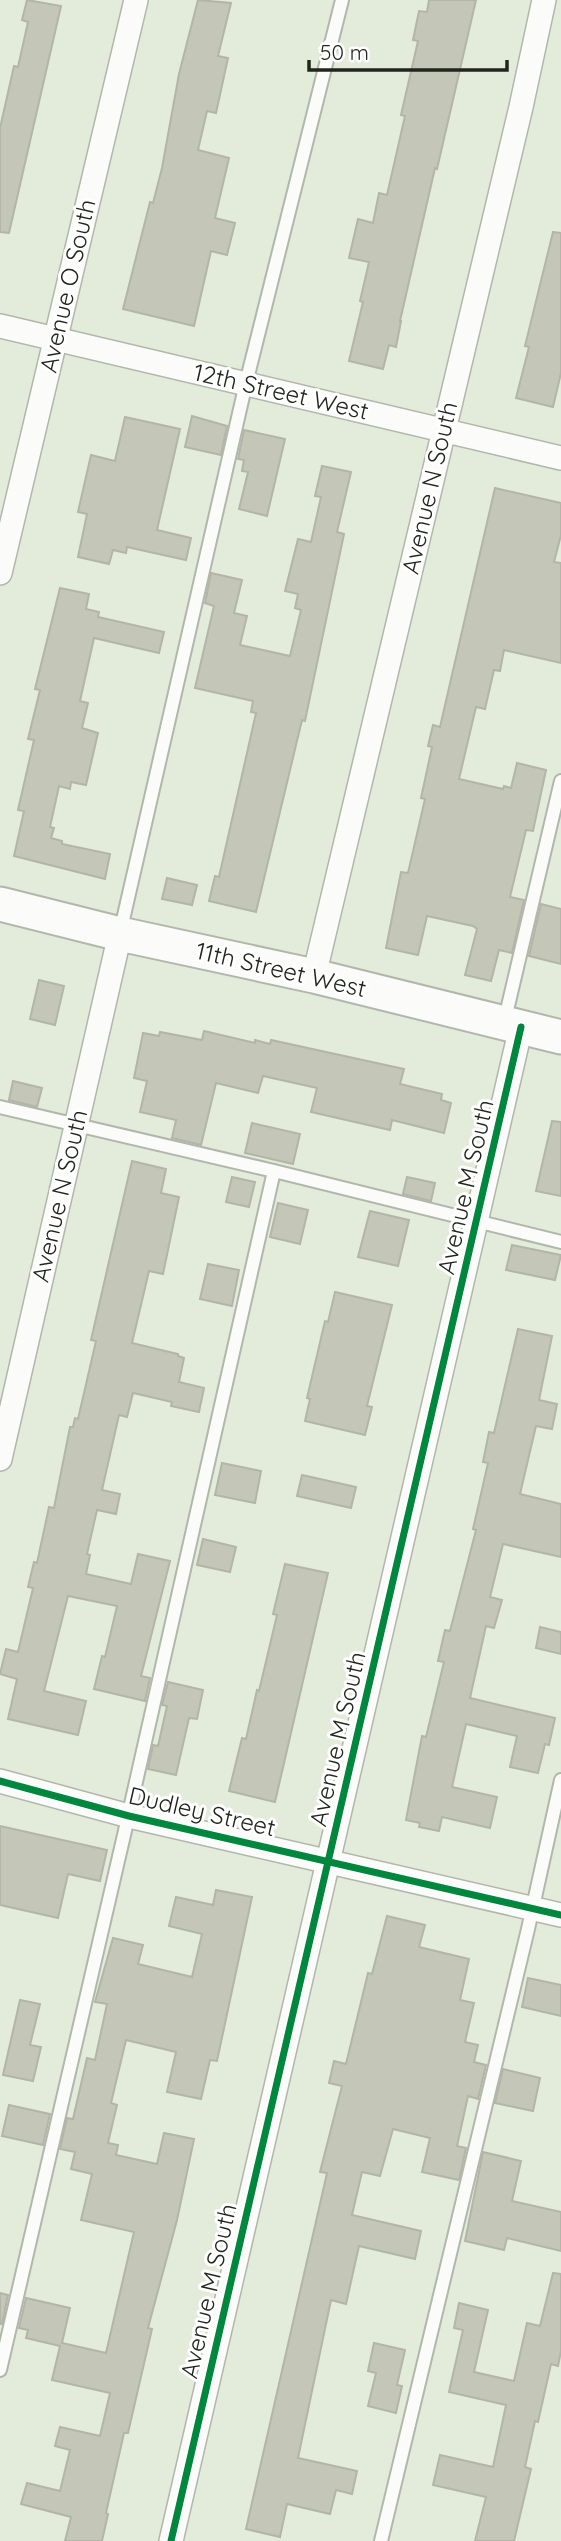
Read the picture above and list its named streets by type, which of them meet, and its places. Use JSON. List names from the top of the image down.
{
  "streets": {
    "street": [
      "Avenue O South",
      "12th Street West",
      "Avenue N South",
      "11th Street West",
      "Avenue M South",
      "Dudley Street"
    ]
  },
  "crossings": [
    ["Avenue O South", "12th Street West"],
    ["12th Street West", "Avenue N South"],
    ["Avenue N South", "11th Street West"],
    ["11th Street West", "Avenue M South"],
    ["Avenue M South", "Dudley Street"]
  ],
  "scale_bar": "50 m"
}
